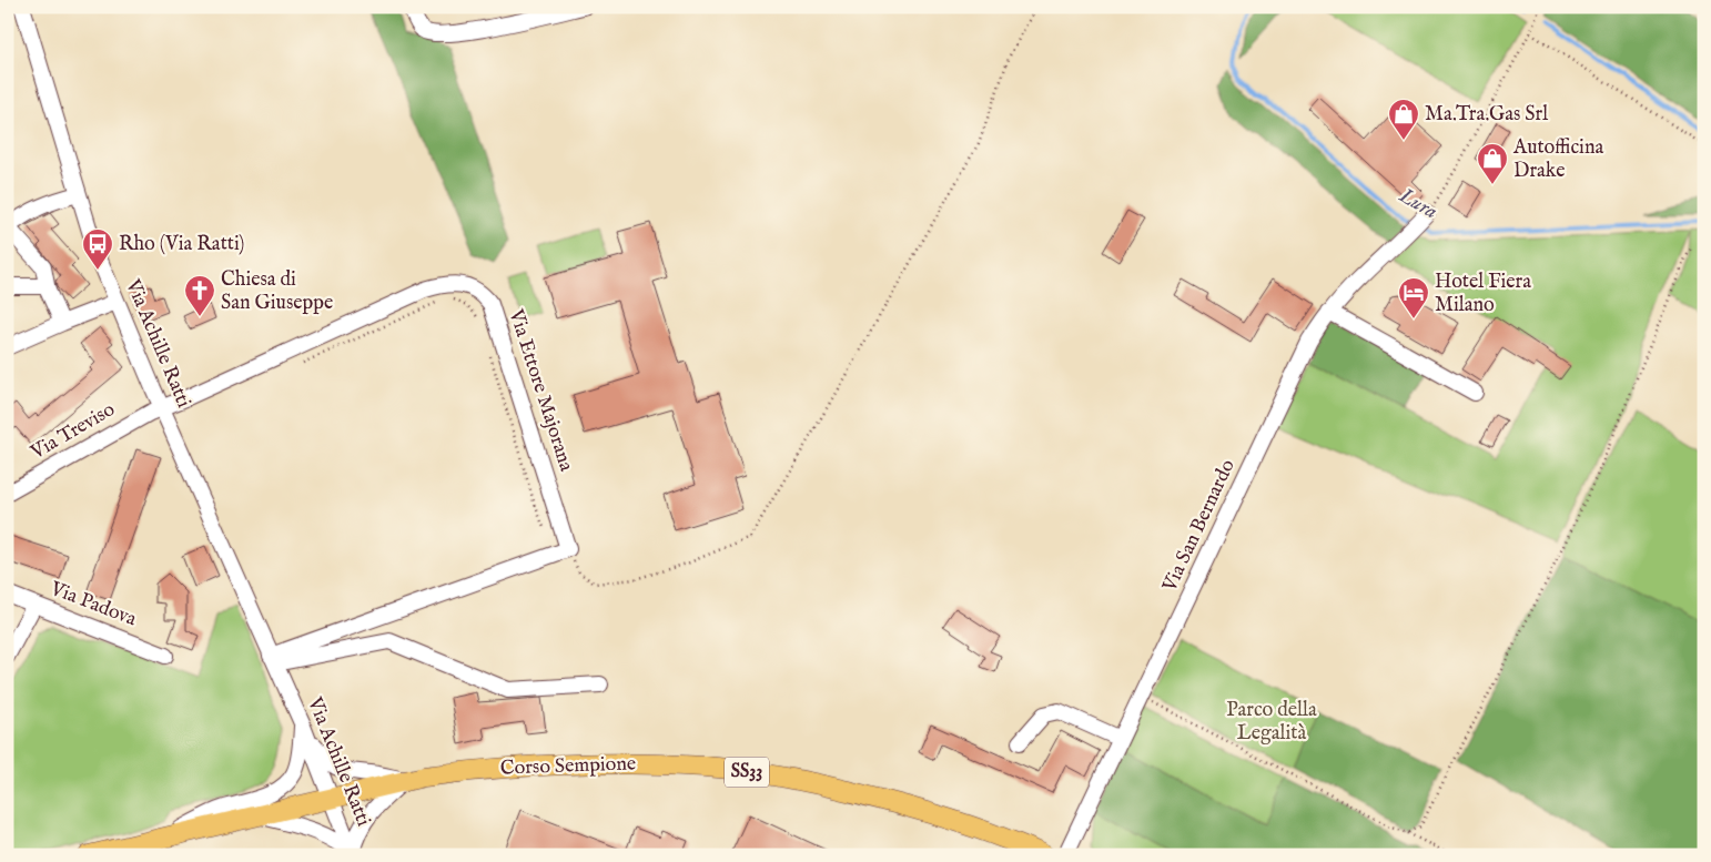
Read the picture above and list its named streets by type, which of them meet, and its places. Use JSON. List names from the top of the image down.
{
  "streets": {
    "main road": ["Corso Sempione", "SS33"],
    "street": [
      "Via Achille Ratti",
      "Via Ettore Majorana",
      "Via Treviso",
      "Via San Bernardo",
      "Via Padova"
    ]
  },
  "crossings": [
    ["Via Achille Ratti", "Via Ettore Majorana"],
    ["Via Achille Ratti", "Via Treviso"],
    ["Via Achille Ratti", "Corso Sempione"],
    ["Via Ettore Majorana", "Via Treviso"]
  ],
  "water": ["Lura"],
  "parks": ["Parco della Legalità"],
  "places": {
    "shop": ["Ma.Tra.Gas Srl", "Autofficina Drake"],
    "bus stop": ["Rho (Via Ratti)"],
    "church": ["Chiesa di San Giuseppe"],
    "hotel": ["Hotel Fiera Milano"]
  }
}
